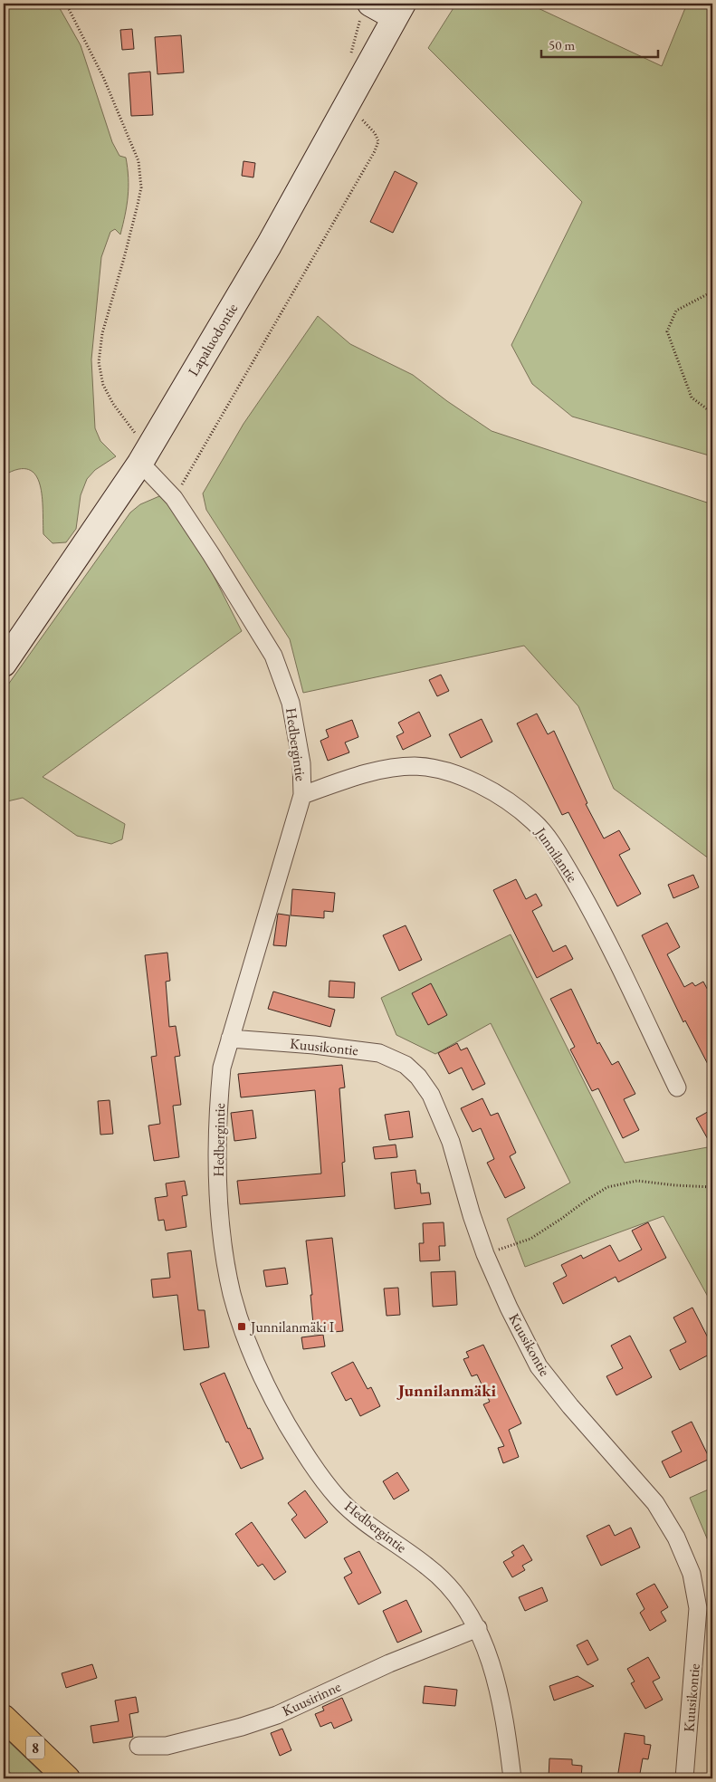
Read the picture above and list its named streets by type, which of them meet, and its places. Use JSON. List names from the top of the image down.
{
  "streets": {
    "highway": ["8"],
    "main road": ["Lapaluodontie"],
    "street": [
      "Hedbergintie",
      "Junnilantie",
      "Kuusikontie",
      "Kuusirinne"
    ]
  },
  "crossings": [
    ["Lapaluodontie", "Hedbergintie"],
    ["Hedbergintie", "Junnilantie"],
    ["Hedbergintie", "Kuusikontie"],
    ["Hedbergintie", "Kuusirinne"]
  ],
  "districts": ["Junnilanmäki"],
  "places": {
    "transit": ["Junnilanmäki I"]
  },
  "scale_bar": "50 m"
}
